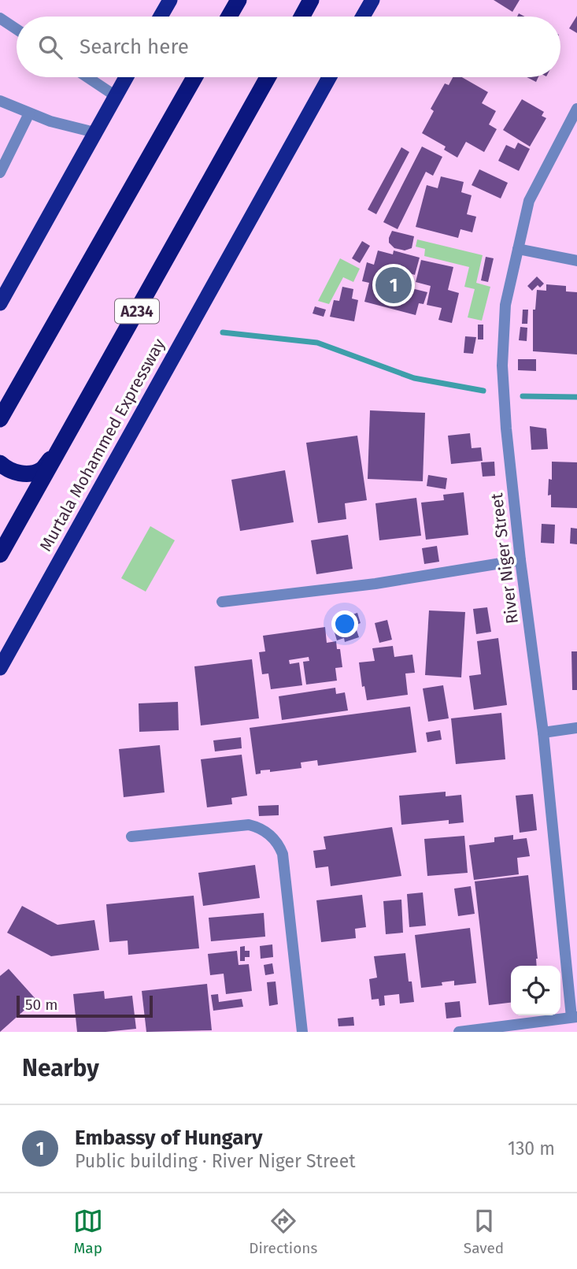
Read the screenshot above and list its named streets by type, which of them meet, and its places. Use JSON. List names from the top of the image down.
{
  "streets": {
    "highway": ["A234", "Murtala Mohammed Expressway"],
    "street": ["River Niger Street"]
  },
  "scale_bar": "50 m",
  "page": {
    "search": "Search here",
    "pins": "1",
    "scale": "50 m",
    "heading": "Nearby",
    "list": [
      {
        "mark": "1",
        "name": "Embassy of Hungary",
        "note": "Public building · River Niger Street",
        "value": "130 m"
      }
    ],
    "nav": ["Map", "Directions", "Saved"]
  }
}
